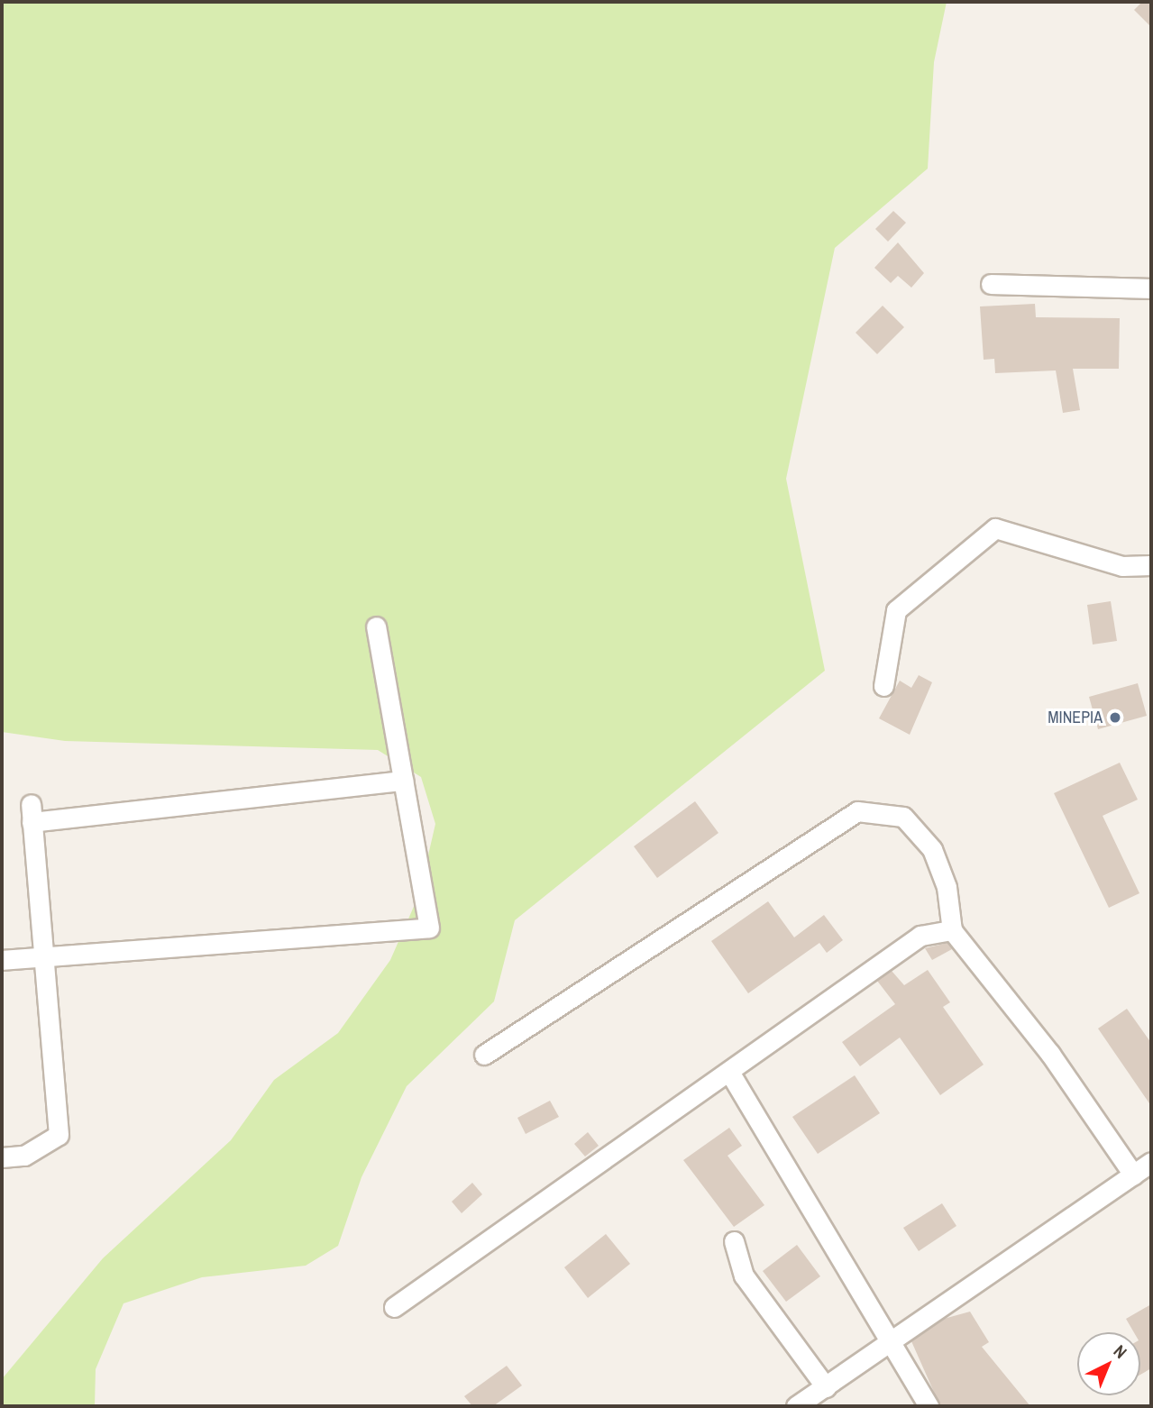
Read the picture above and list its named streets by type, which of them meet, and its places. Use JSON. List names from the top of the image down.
{
  "places": ["MINEPIA"],
  "north": "top right"
}
